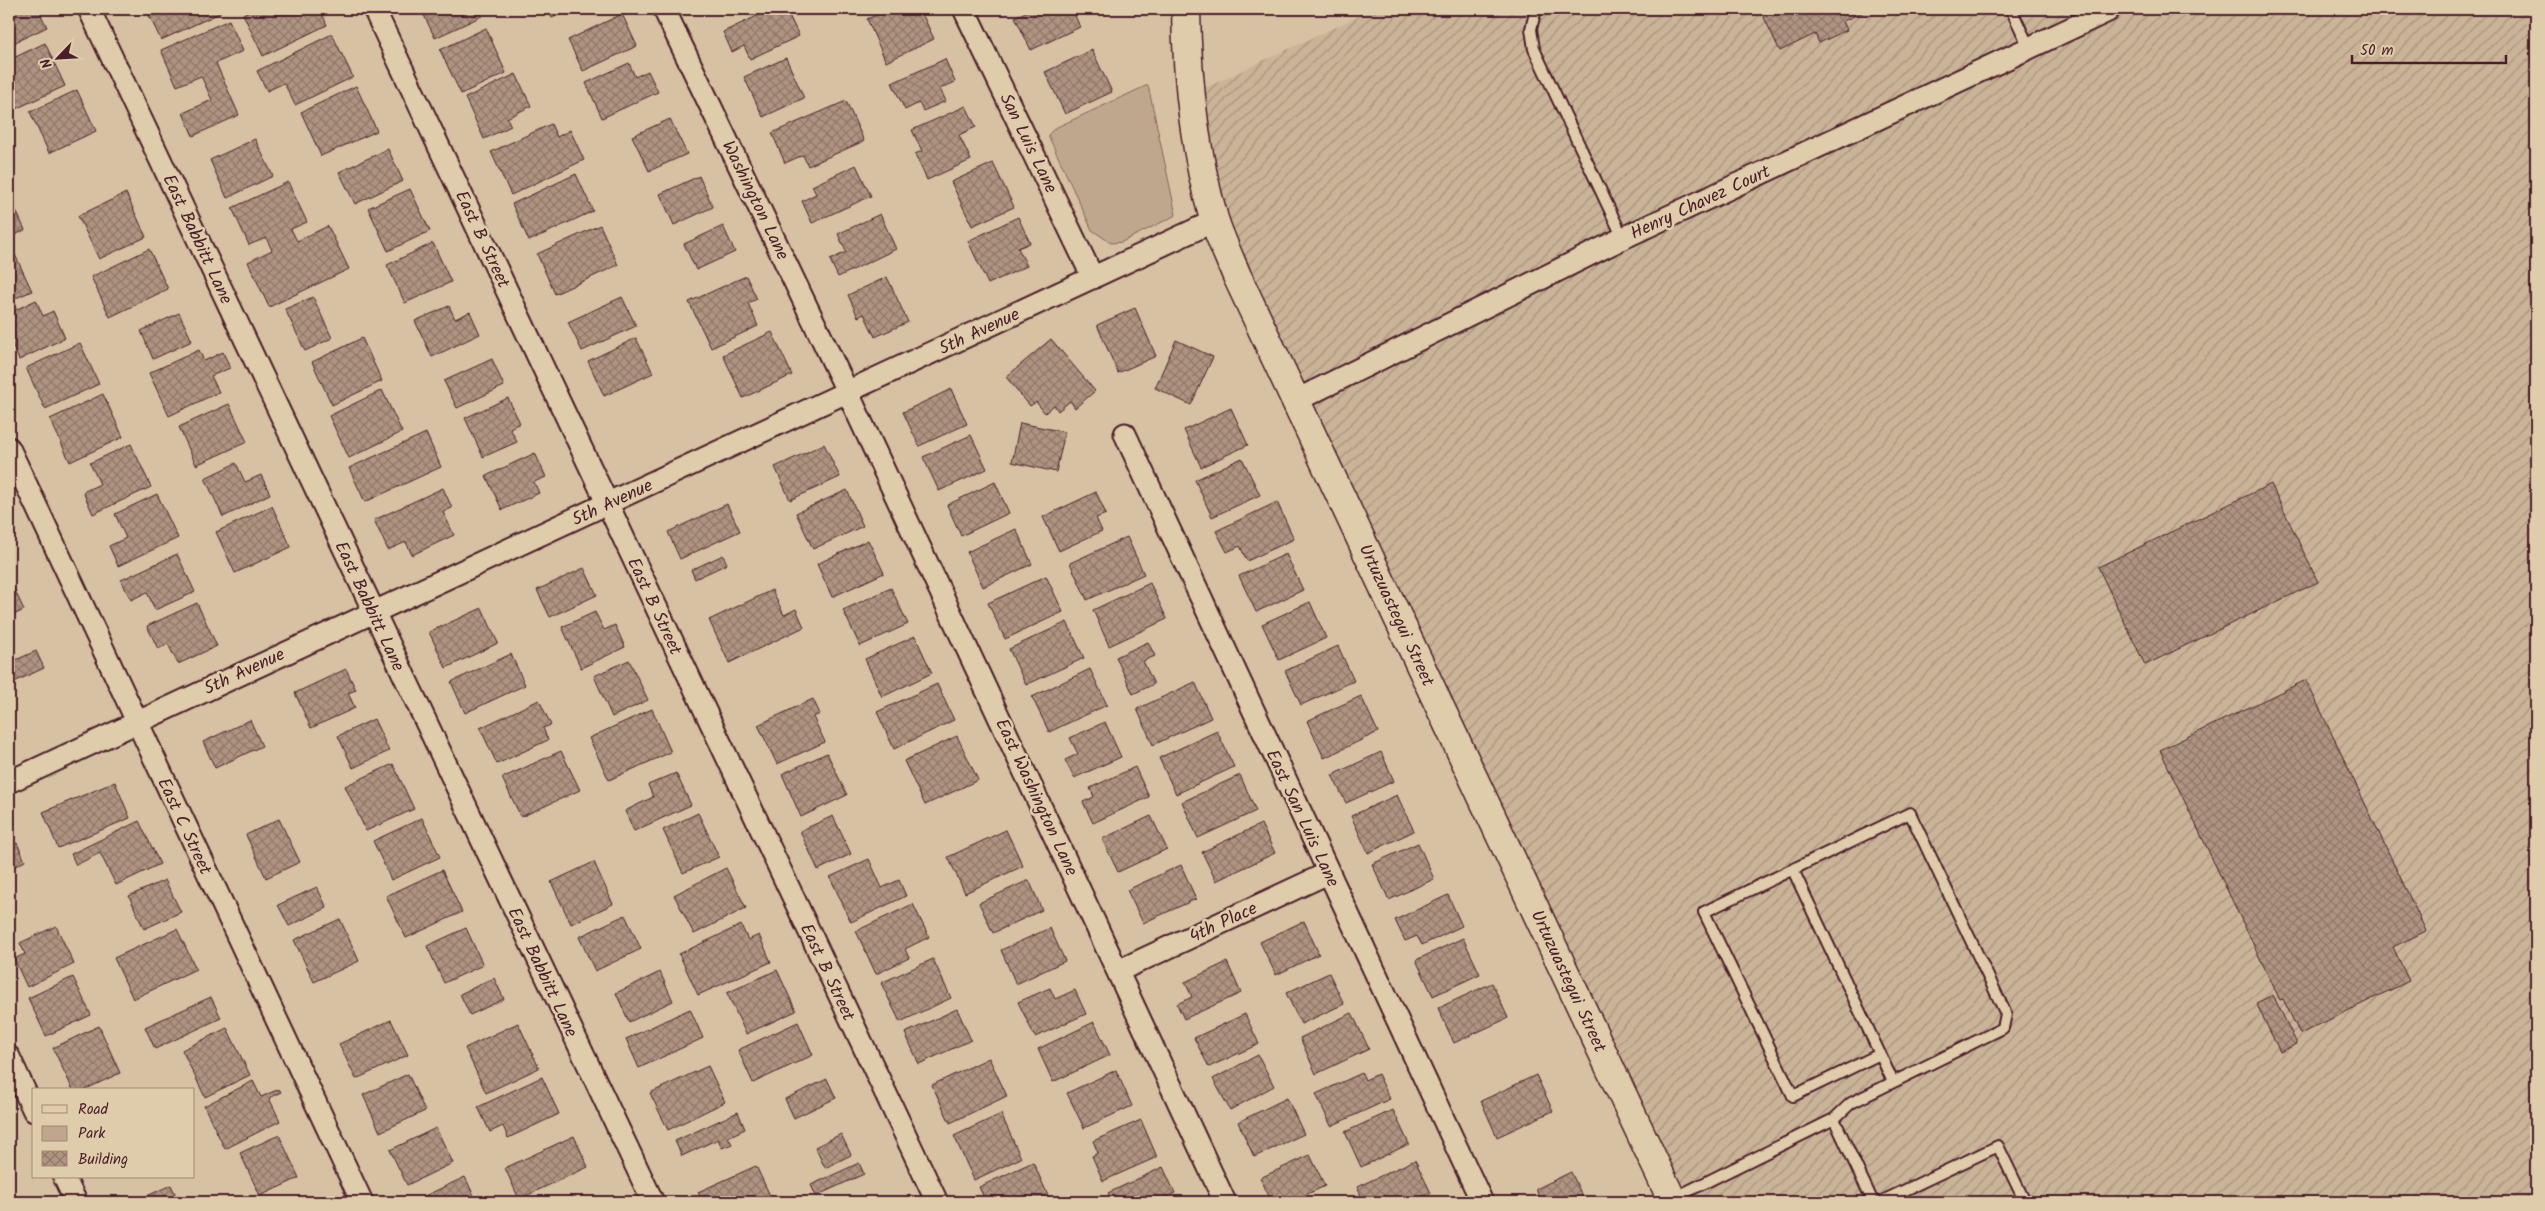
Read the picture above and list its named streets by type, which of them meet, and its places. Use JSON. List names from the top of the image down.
{
  "streets": {
    "main road": ["Urtuzuastegui Street"],
    "street": [
      "San Luis Lane",
      "Washington Lane",
      "Henry Chavez Court",
      "East Babbitt Lane",
      "East B Street",
      "5th Avenue",
      "East Washington Lane",
      "East San Luis Lane",
      "East C Street",
      "4th Place"
    ]
  },
  "crossings": [
    ["San Luis Lane", "5th Avenue"],
    ["Washington Lane", "5th Avenue"],
    ["Washington Lane", "East Washington Lane"],
    ["Henry Chavez Court", "Urtuzuastegui Street"],
    ["East Babbitt Lane", "5th Avenue"],
    ["East B Street", "5th Avenue"],
    ["5th Avenue", "Urtuzuastegui Street"],
    ["5th Avenue", "East Washington Lane"],
    ["5th Avenue", "East C Street"],
    ["East Washington Lane", "4th Place"],
    ["East San Luis Lane", "4th Place"]
  ],
  "legend": ["Road", "Park", "Building"],
  "scale_bar": "50 m",
  "north": "bottom left"
}
